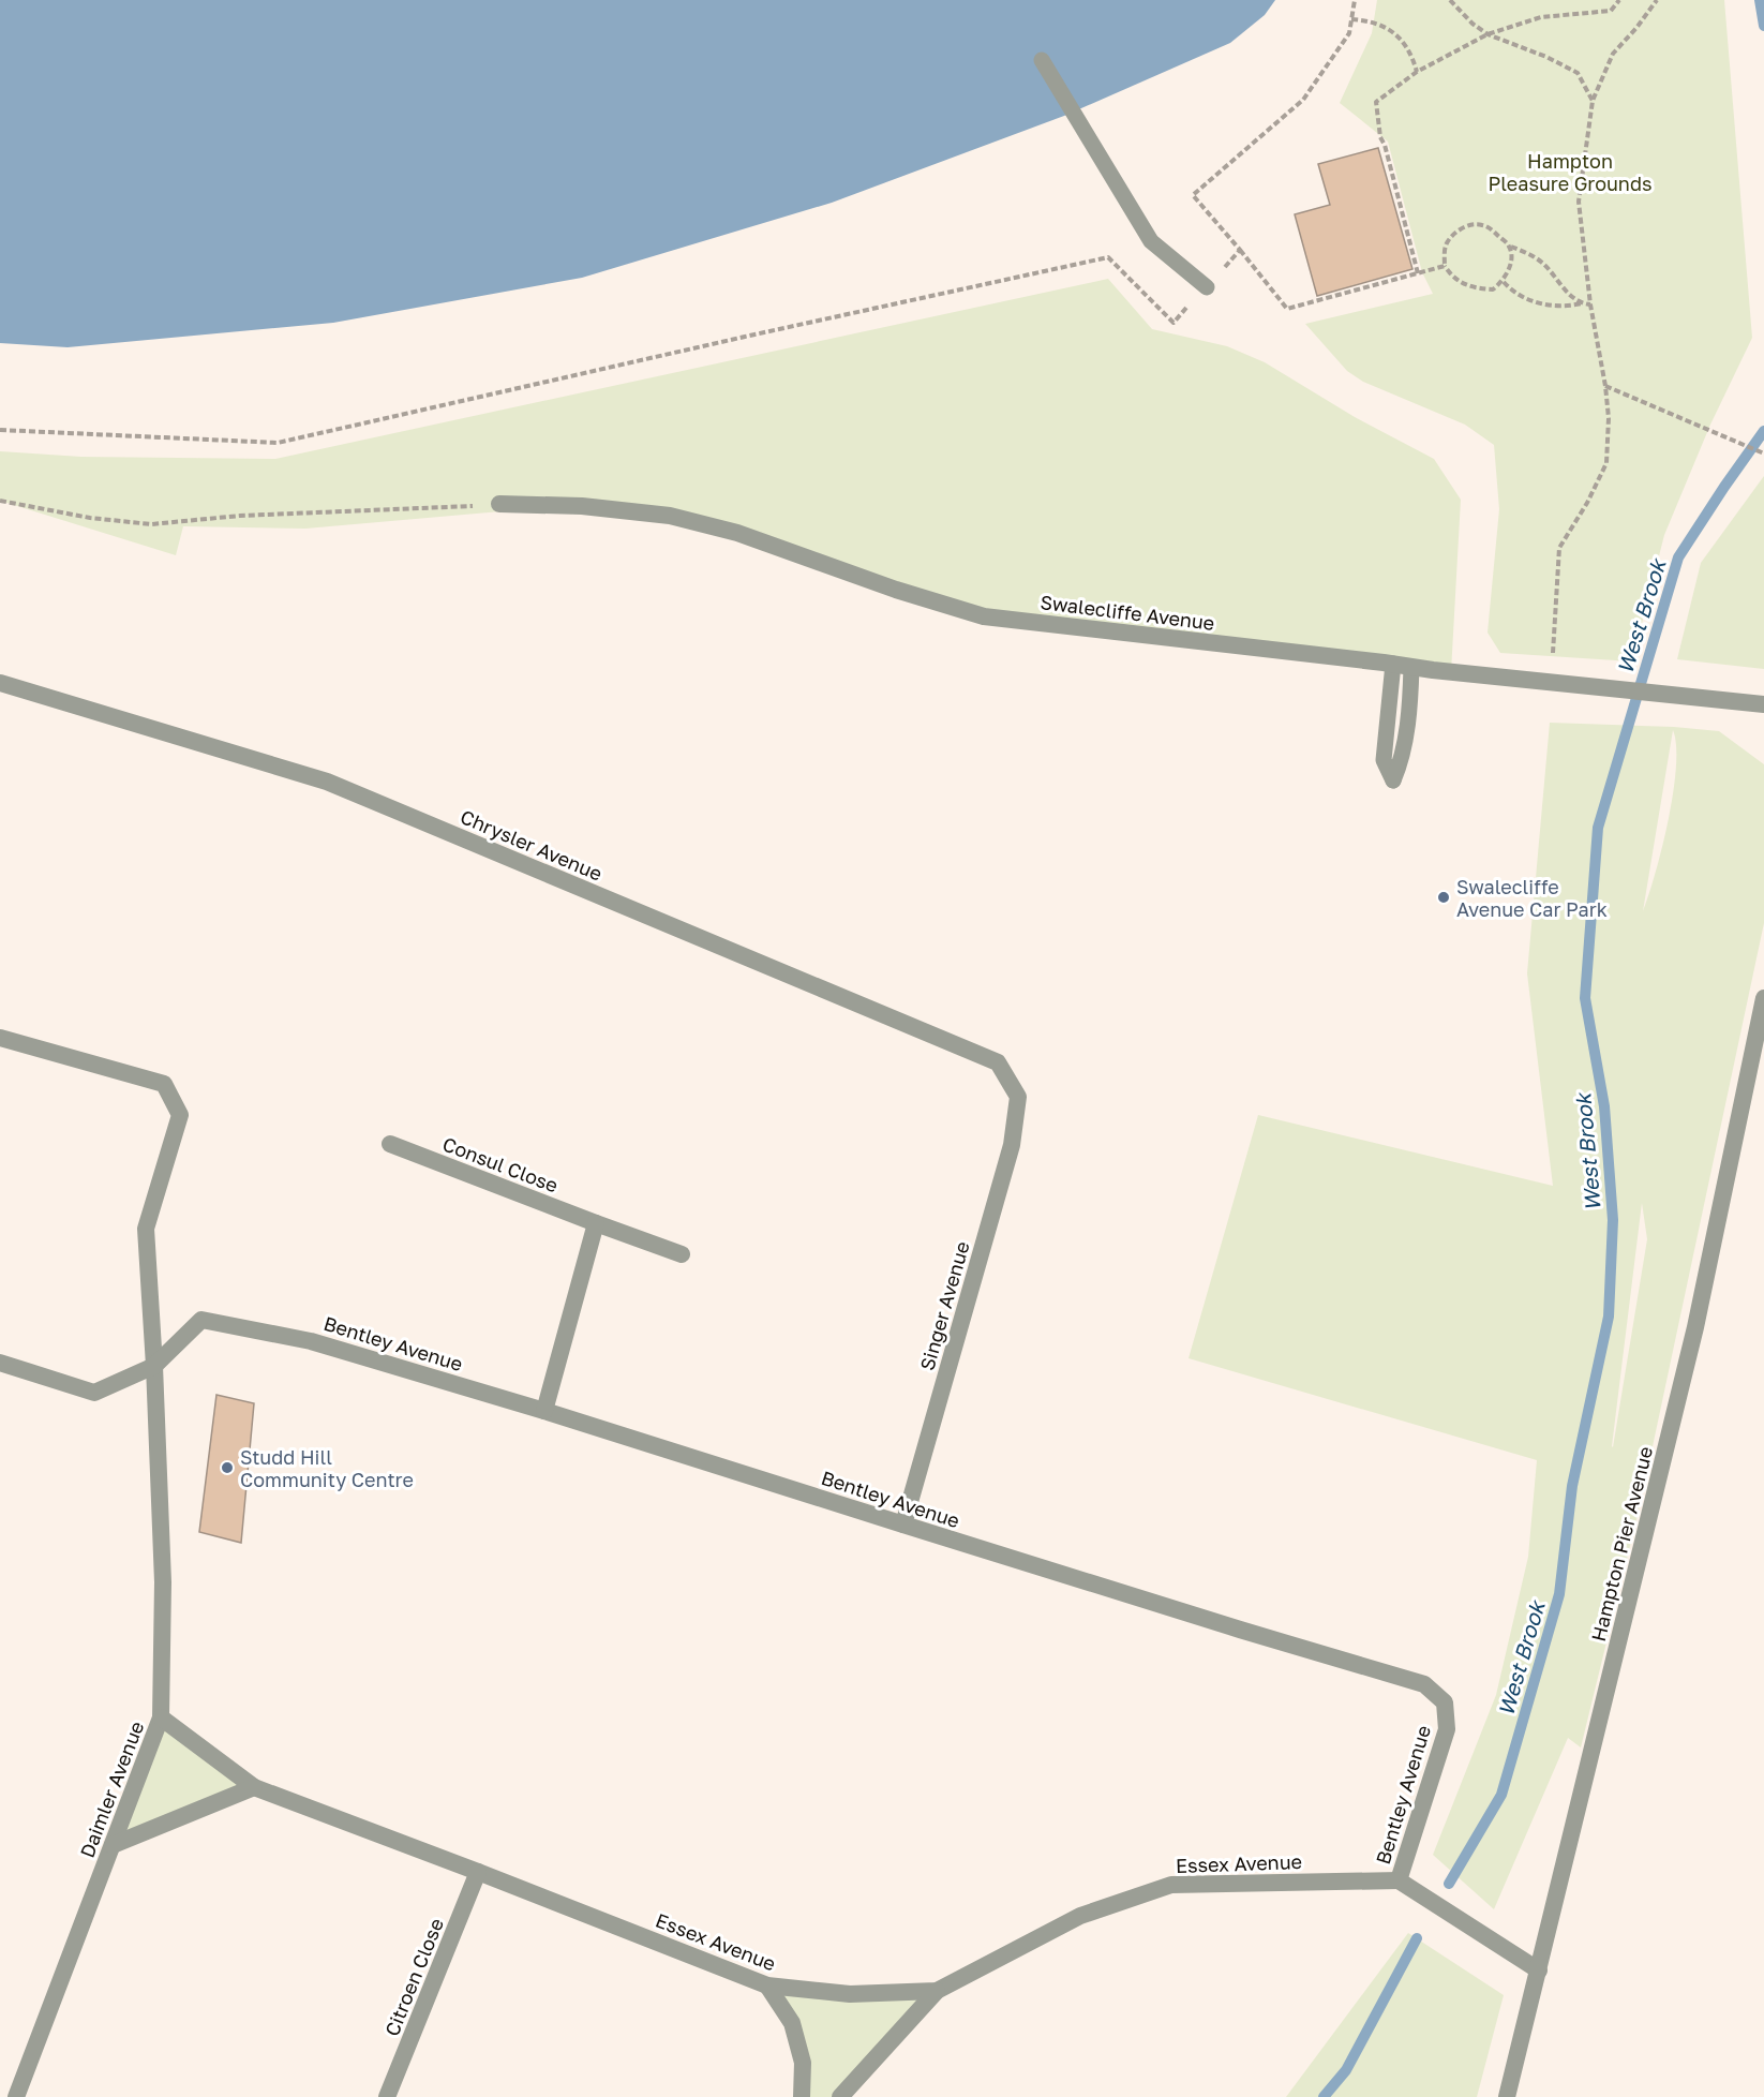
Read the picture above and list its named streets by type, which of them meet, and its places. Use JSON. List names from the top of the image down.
{
  "streets": {
    "street": [
      "Swalecliffe Avenue",
      "Chrysler Avenue",
      "Consul Close",
      "Singer Avenue",
      "Bentley Avenue",
      "Hampton Pier Avenue",
      "Daimler Avenue",
      "Essex Avenue",
      "Citroen Close"
    ]
  },
  "crossings": [
    ["Chrysler Avenue", "Singer Avenue"],
    ["Singer Avenue", "Bentley Avenue"],
    ["Bentley Avenue", "Daimler Avenue"],
    ["Bentley Avenue", "Essex Avenue"],
    ["Daimler Avenue", "Essex Avenue"],
    ["Essex Avenue", "Citroen Close"]
  ],
  "water": ["West Brook"],
  "parks": ["Hampton Pleasure Grounds"],
  "places": ["Swalecliffe Avenue Car Park", "Studd Hill Community Centre"]
}
